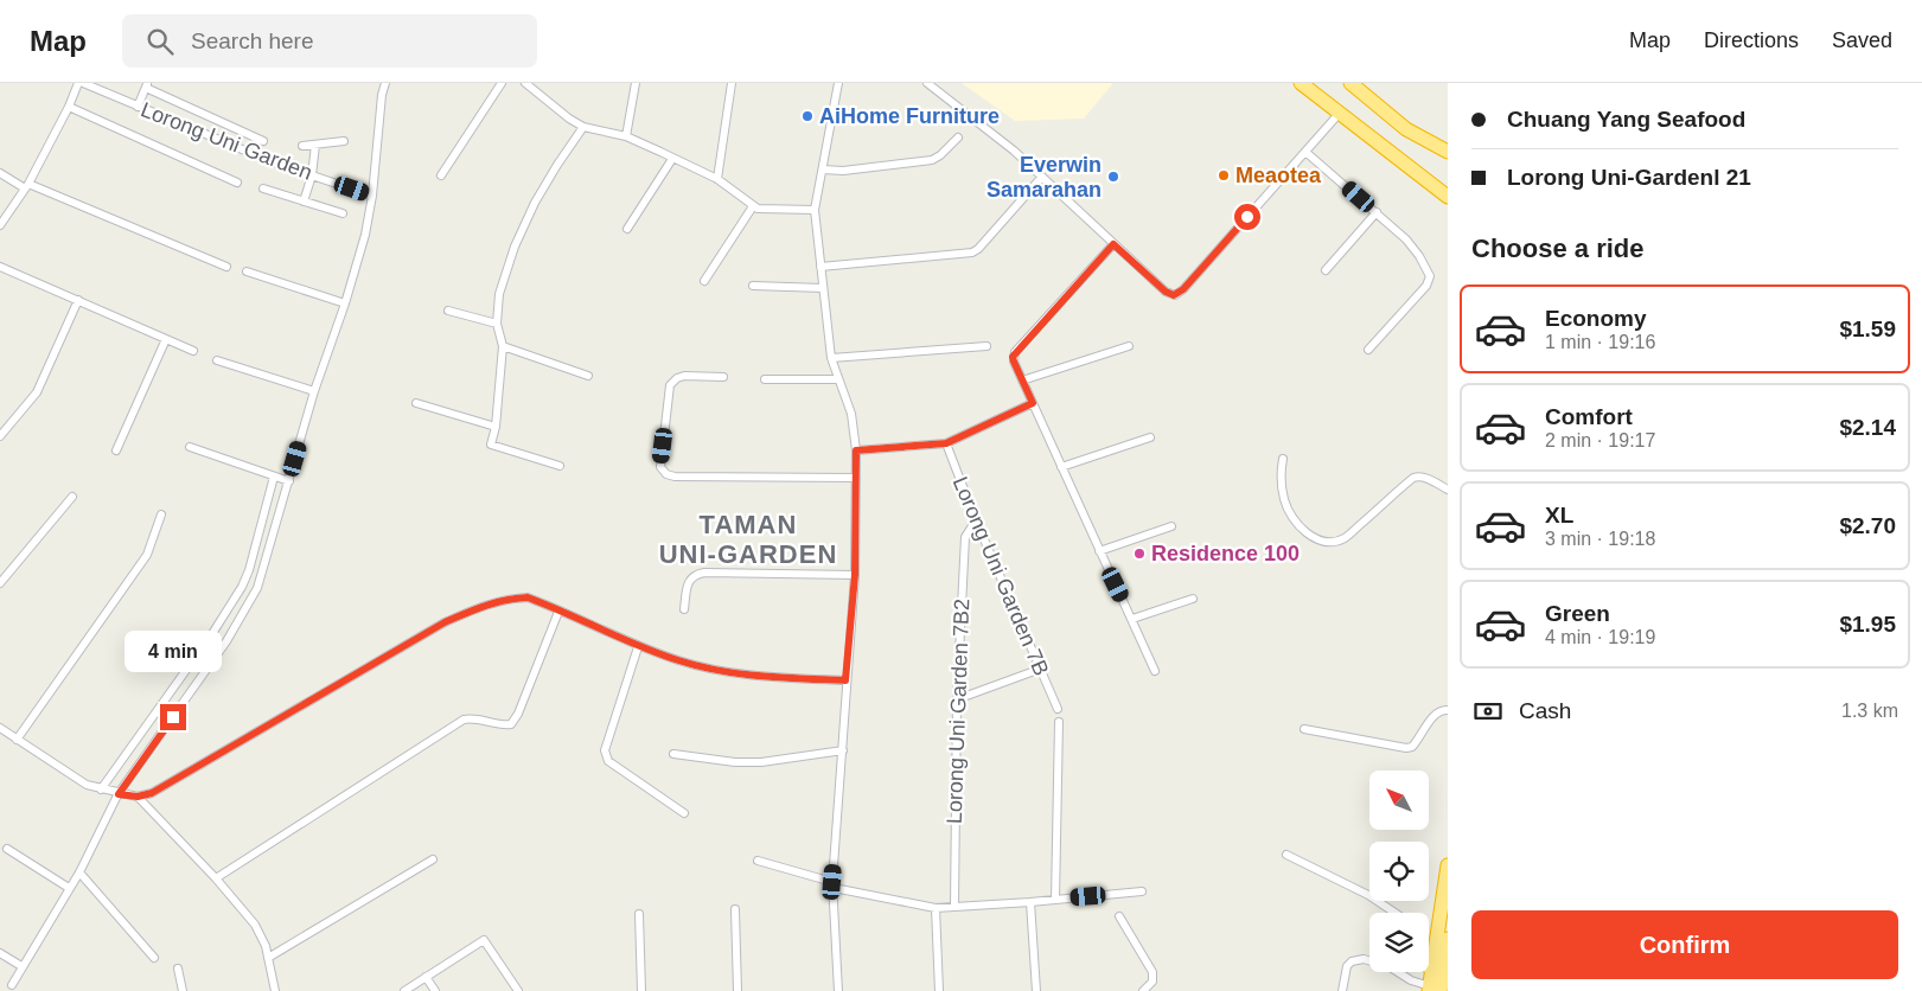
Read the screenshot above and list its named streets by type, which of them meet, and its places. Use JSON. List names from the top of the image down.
{
  "streets": {
    "street": ["Lorong Uni Garden", "Lorong Uni Garden 7B", "Lorong Uni Garden 7B2"]
  },
  "crossings": [
    ["Lorong Uni Garden 7B", "Lorong Uni Garden 7B2"]
  ],
  "districts": ["TAMAN UNI-GARDEN"],
  "places": [
    "AiHome Furniture",
    "Meaotea",
    "Everwin Samarahan",
    "Residence 100"
  ],
  "north": "top left",
  "page": {
    "header": "Map",
    "search": "Search here",
    "nav": ["Map", "Directions", "Saved"],
    "banner": ["Chuang Yang Seafood", "Lorong Uni-Gardenl 21"],
    "heading": "Choose a ride",
    "list": [
      {
        "name": "Economy",
        "note": "1 min · 19:16",
        "value": "$1.59"
      },
      {
        "name": "Comfort",
        "note": "2 min · 19:17",
        "value": "$2.14"
      },
      {
        "name": "XL",
        "note": "3 min · 19:18",
        "value": "$2.70"
      },
      {
        "name": "Green",
        "note": "4 min · 19:19",
        "value": "$1.95"
      }
    ],
    "bubble": "4 min",
    "pay": ["Cash", "1.3 km"],
    "buttons": "Confirm"
  }
}
